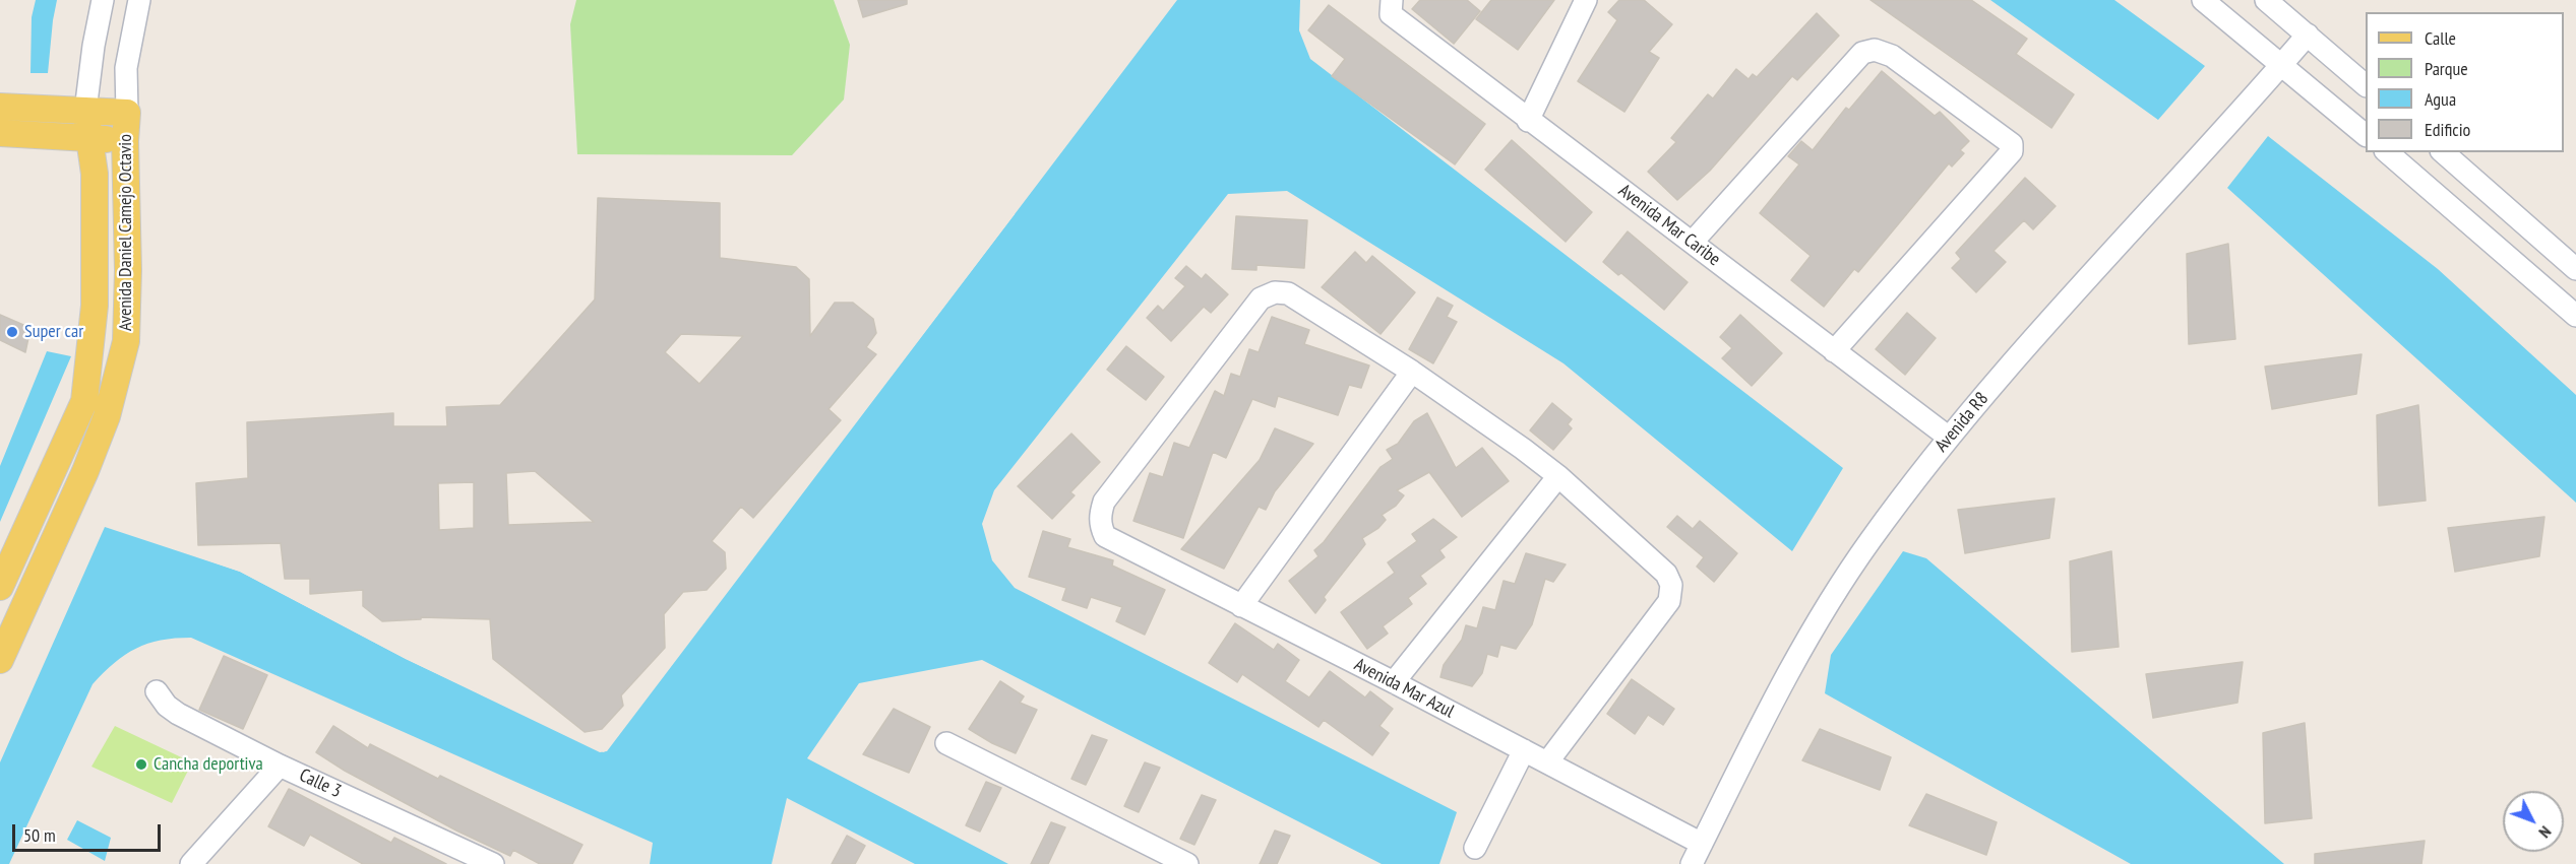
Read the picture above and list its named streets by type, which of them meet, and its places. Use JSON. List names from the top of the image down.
{
  "streets": {
    "main road": ["Avenida Daniel Camejo Octavio"],
    "street": [
      "Avenida Mar Caribe",
      "Avenida R8",
      "Avenida Mar Azul",
      "Calle 3"
    ]
  },
  "crossings": [
    ["Avenida Mar Caribe", "Avenida R8"],
    ["Avenida R8", "Avenida Mar Azul"]
  ],
  "places": ["Super car", "Cancha deportiva"],
  "legend": [
    "Calle",
    "Parque",
    "Agua",
    "Edificio"
  ],
  "scale_bar": "50 m",
  "north": "bottom right"
}
